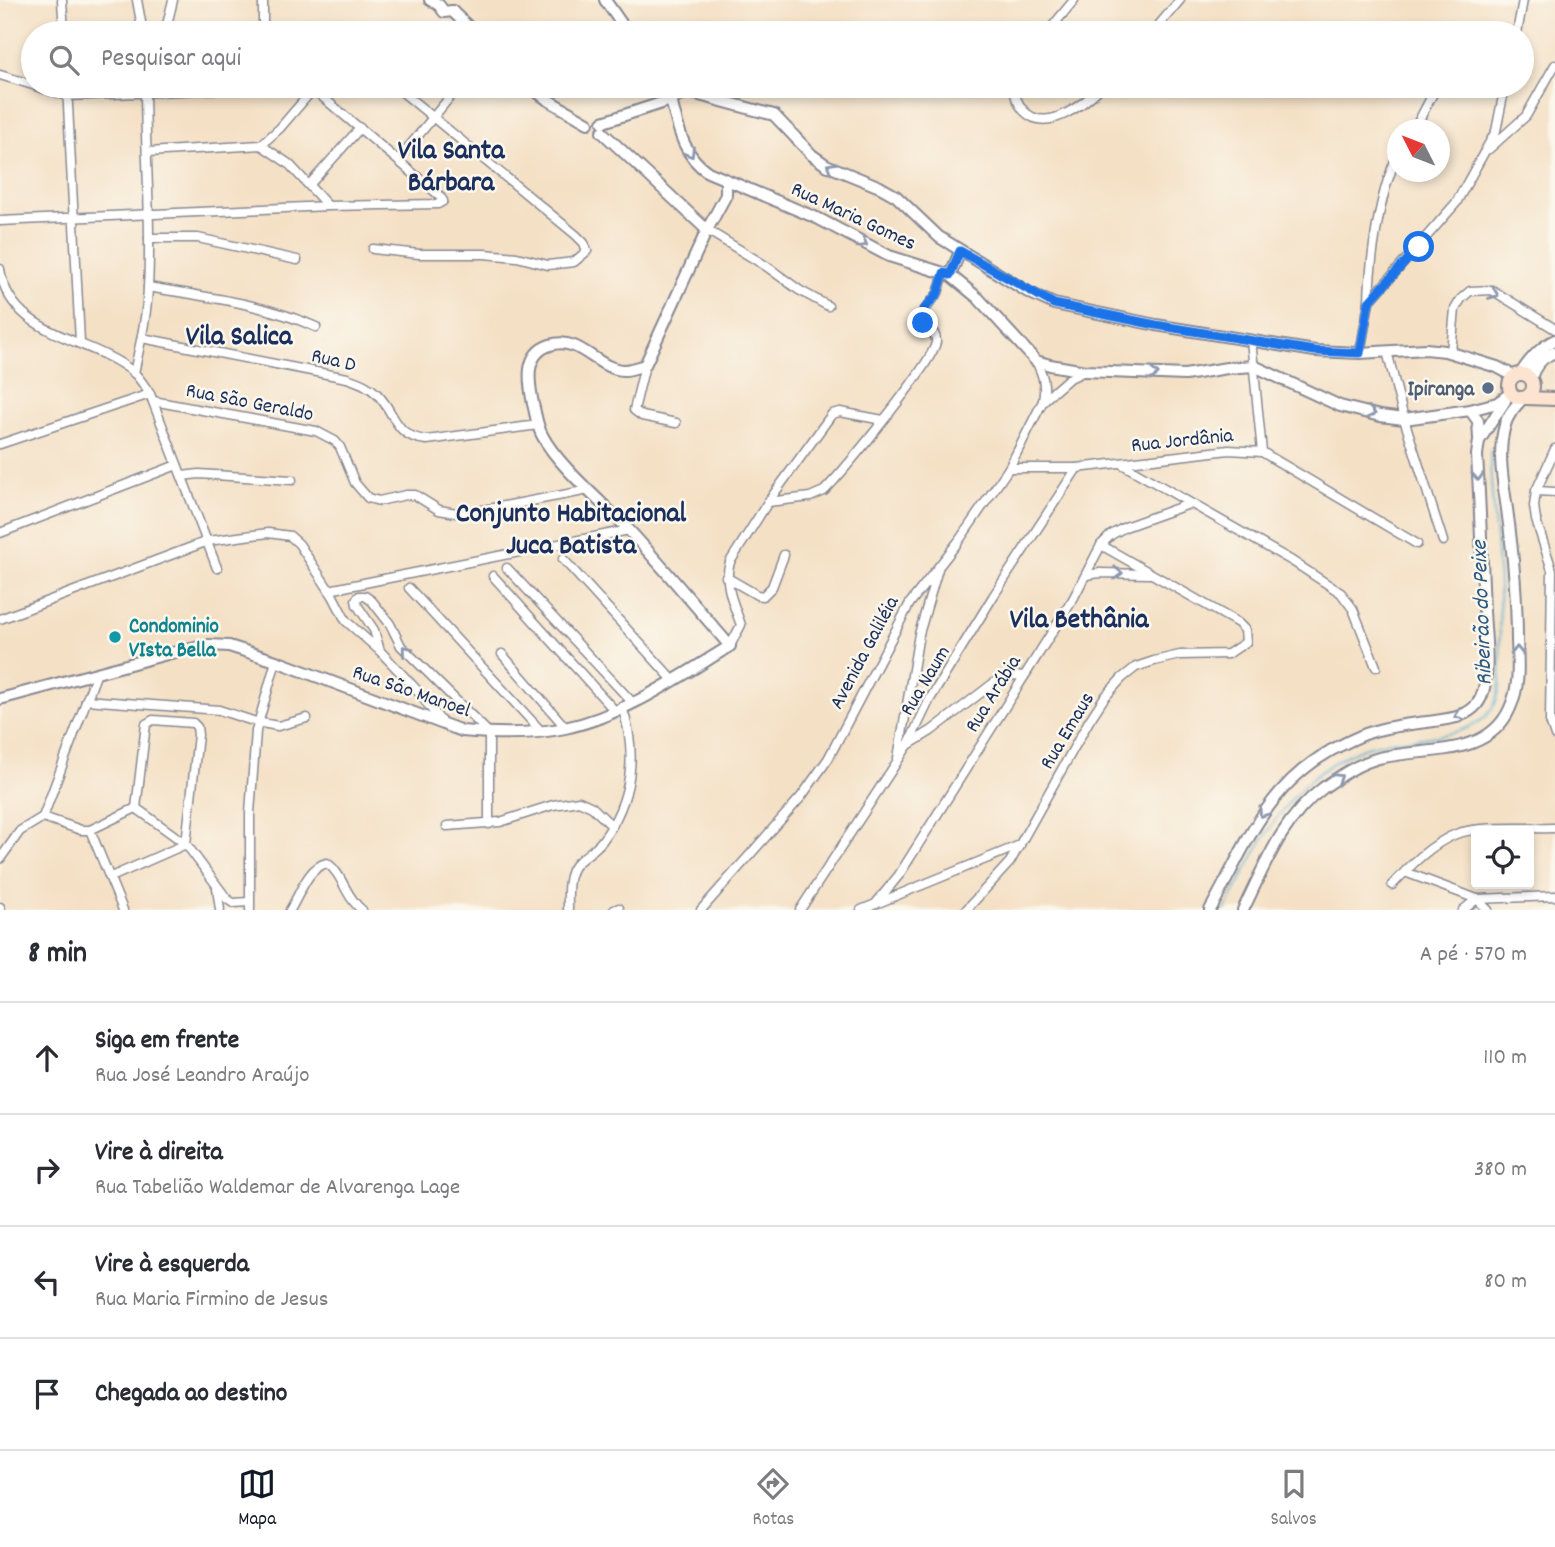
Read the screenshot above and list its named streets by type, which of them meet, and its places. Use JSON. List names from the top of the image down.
{
  "streets": {
    "street": [
      "Rua Maria Gomes",
      "Rua D",
      "Rua São Geraldo",
      "Rua Jordânia",
      "Avenida Galiléia",
      "Rua Naum",
      "Rua São Manoel",
      "Rua Arábia",
      "Rua Emaus"
    ]
  },
  "crossings": [
    ["Rua Jordânia", "Avenida Galiléia"],
    ["Rua Jordânia", "Rua Naum"]
  ],
  "districts": [
    "Vila Santa Bárbara",
    "Vila Salica",
    "Conjunto Habitacional Juca Batista",
    "Vila Bethânia"
  ],
  "water": ["Ribeirão do Peixe"],
  "places": ["Ipiranga", "Condominio VIsta Bella"],
  "north": "top left",
  "page": {
    "search": "Pesquisar aqui",
    "heading": ["8 min", "A pé · 570 m"],
    "list": [
      ["Siga em frente", "Rua José Leandro Araújo", "110 m"],
      ["Vire à direita", "Rua Tabelião Waldemar de Alvarenga Lage", "380 m"],
      ["Vire à esquerda", "Rua Maria Firmino de Jesus", "80 m"],
      "Chegada ao destino"
    ],
    "nav": ["Mapa", "Rotas", "Salvos"]
  }
}
